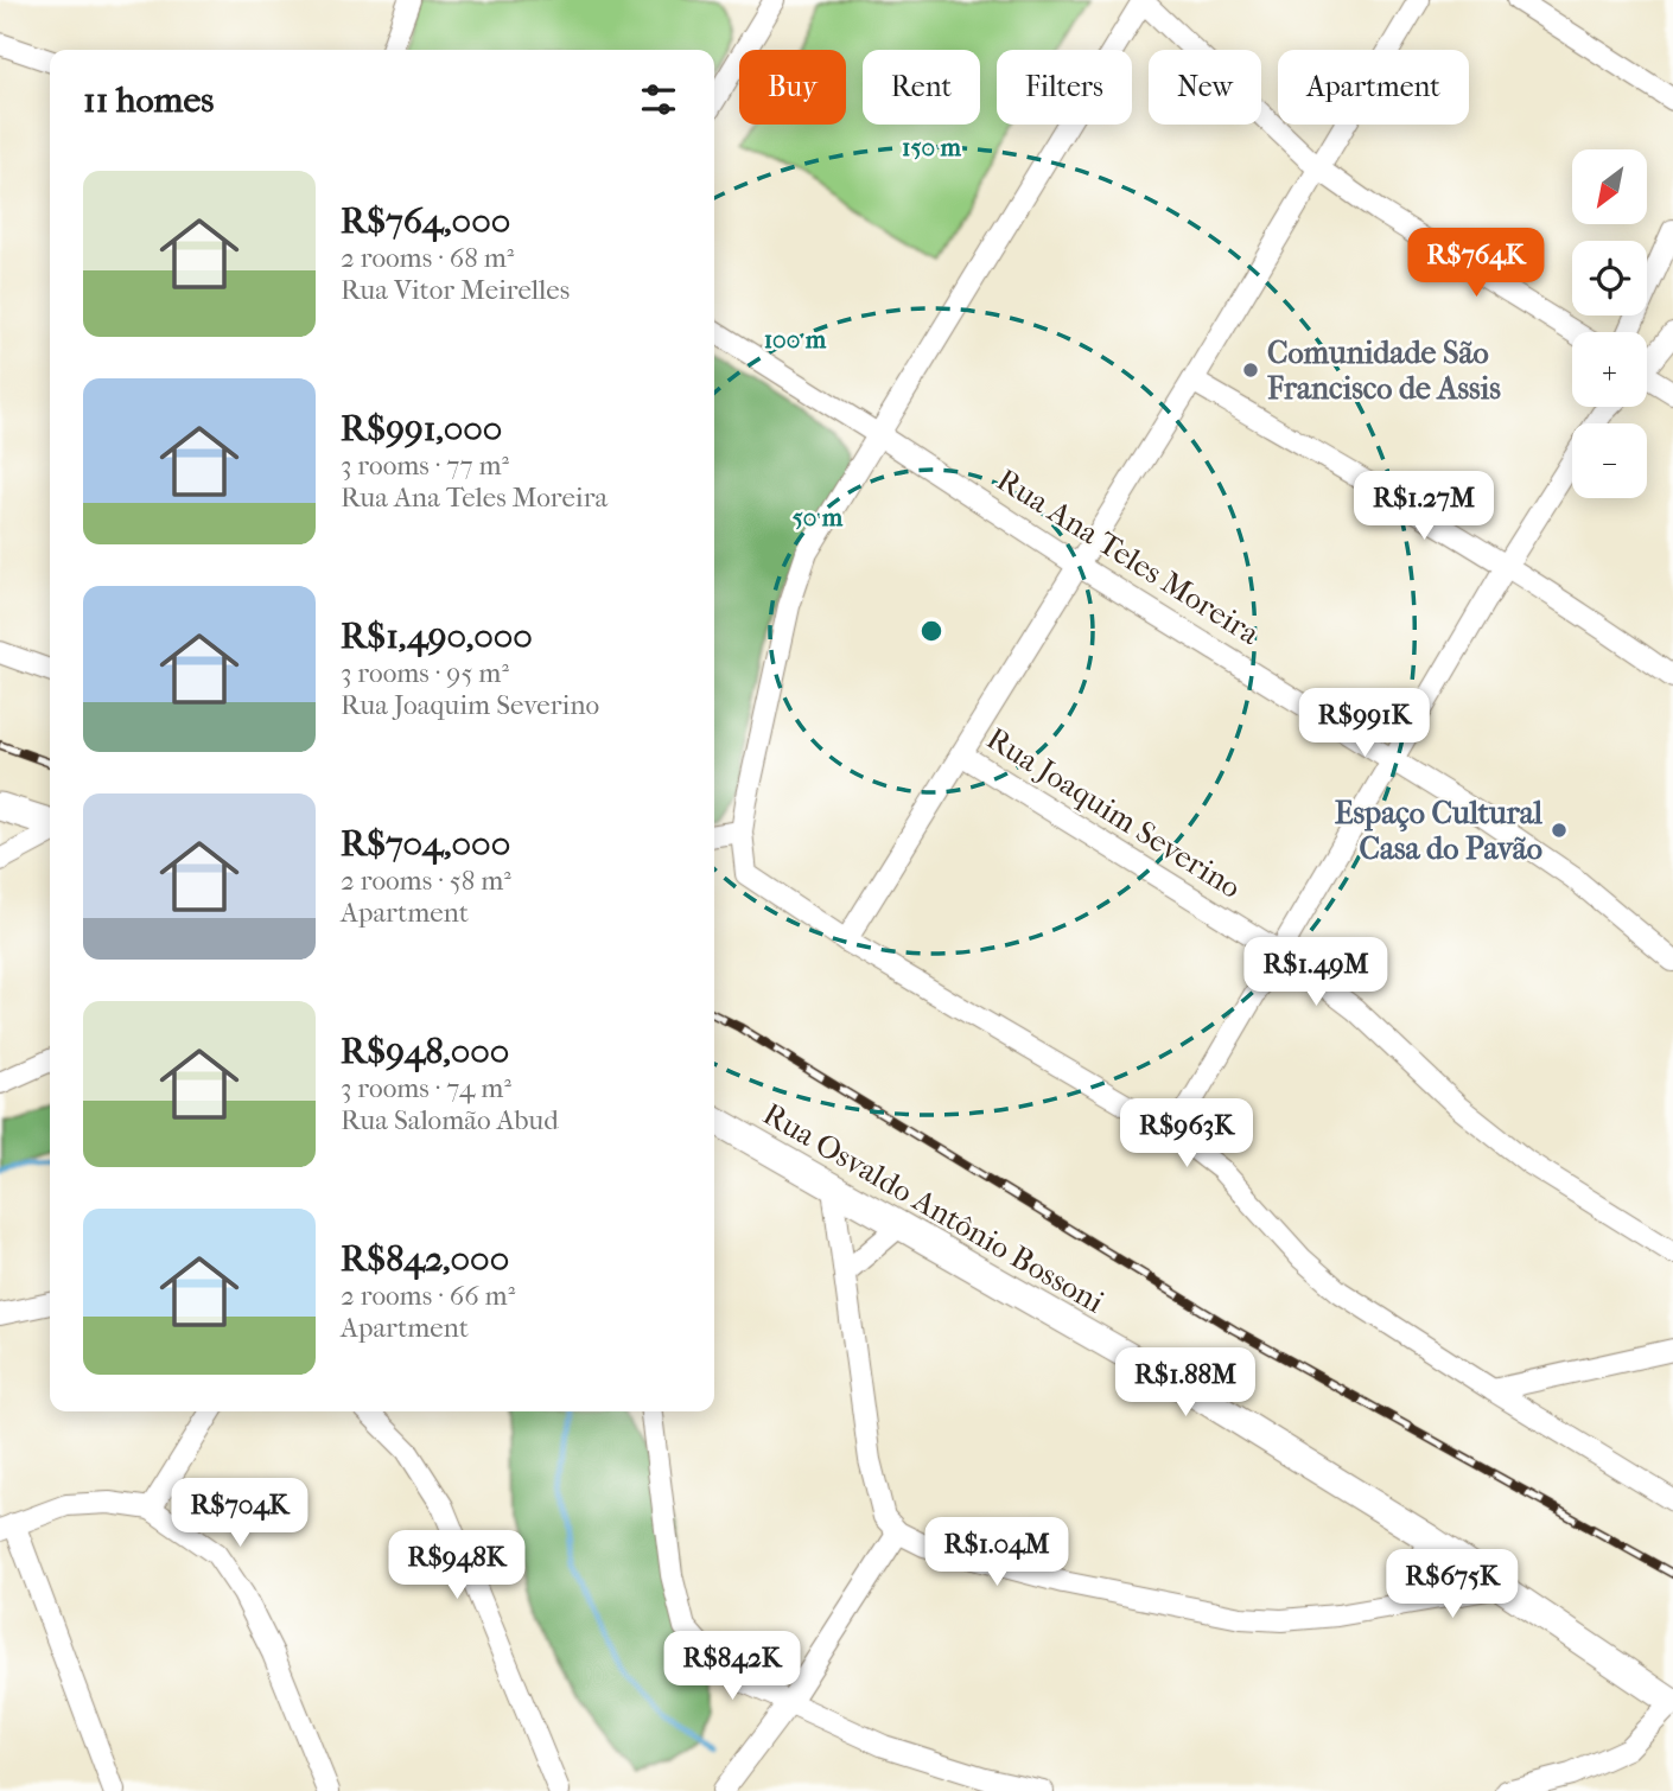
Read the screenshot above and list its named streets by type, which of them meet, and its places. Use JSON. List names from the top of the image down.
{
  "streets": {
    "street": ["Rua Ana Teles Moreira", "Rua Joaquim Severino", "Rua Osvaldo Antônio Bossoni"]
  },
  "places": ["Comunidade São Francisco de Assis", "Espaço Cultural Casa do Pavão"],
  "north": "bottom left",
  "page": {
    "chip": [
      "Buy",
      "Rent",
      "Filters",
      "New",
      "Apartment"
    ],
    "heading": "11 homes",
    "map_buttons": ["+", "−"],
    "list": [
      {
        "name": "R$764,000",
        "note": "2 rooms · 68 m² · Rua Vitor Meirelles"
      },
      {
        "name": "R$991,000",
        "note": "3 rooms · 77 m² · Rua Ana Teles Moreira"
      },
      {
        "name": "R$1,490,000",
        "note": "3 rooms · 95 m² · Rua Joaquim Severino"
      },
      {
        "name": "R$704,000",
        "note": "2 rooms · 58 m² · Apartment"
      },
      {
        "name": "R$948,000",
        "note": "3 rooms · 74 m² · Rua Salomão Abud"
      },
      {
        "name": "R$842,000",
        "note": "2 rooms · 66 m² · Apartment"
      }
    ],
    "price": [
      "R$764K",
      "R$1.27M",
      "R$991K",
      "R$1.49M",
      "R$963K",
      "R$1.88M",
      "R$704K",
      "R$1.04M",
      "R$948K",
      "R$675K",
      "R$842K"
    ]
  },
  "rings": ["150 m", "100 m", "50 m"]
}
